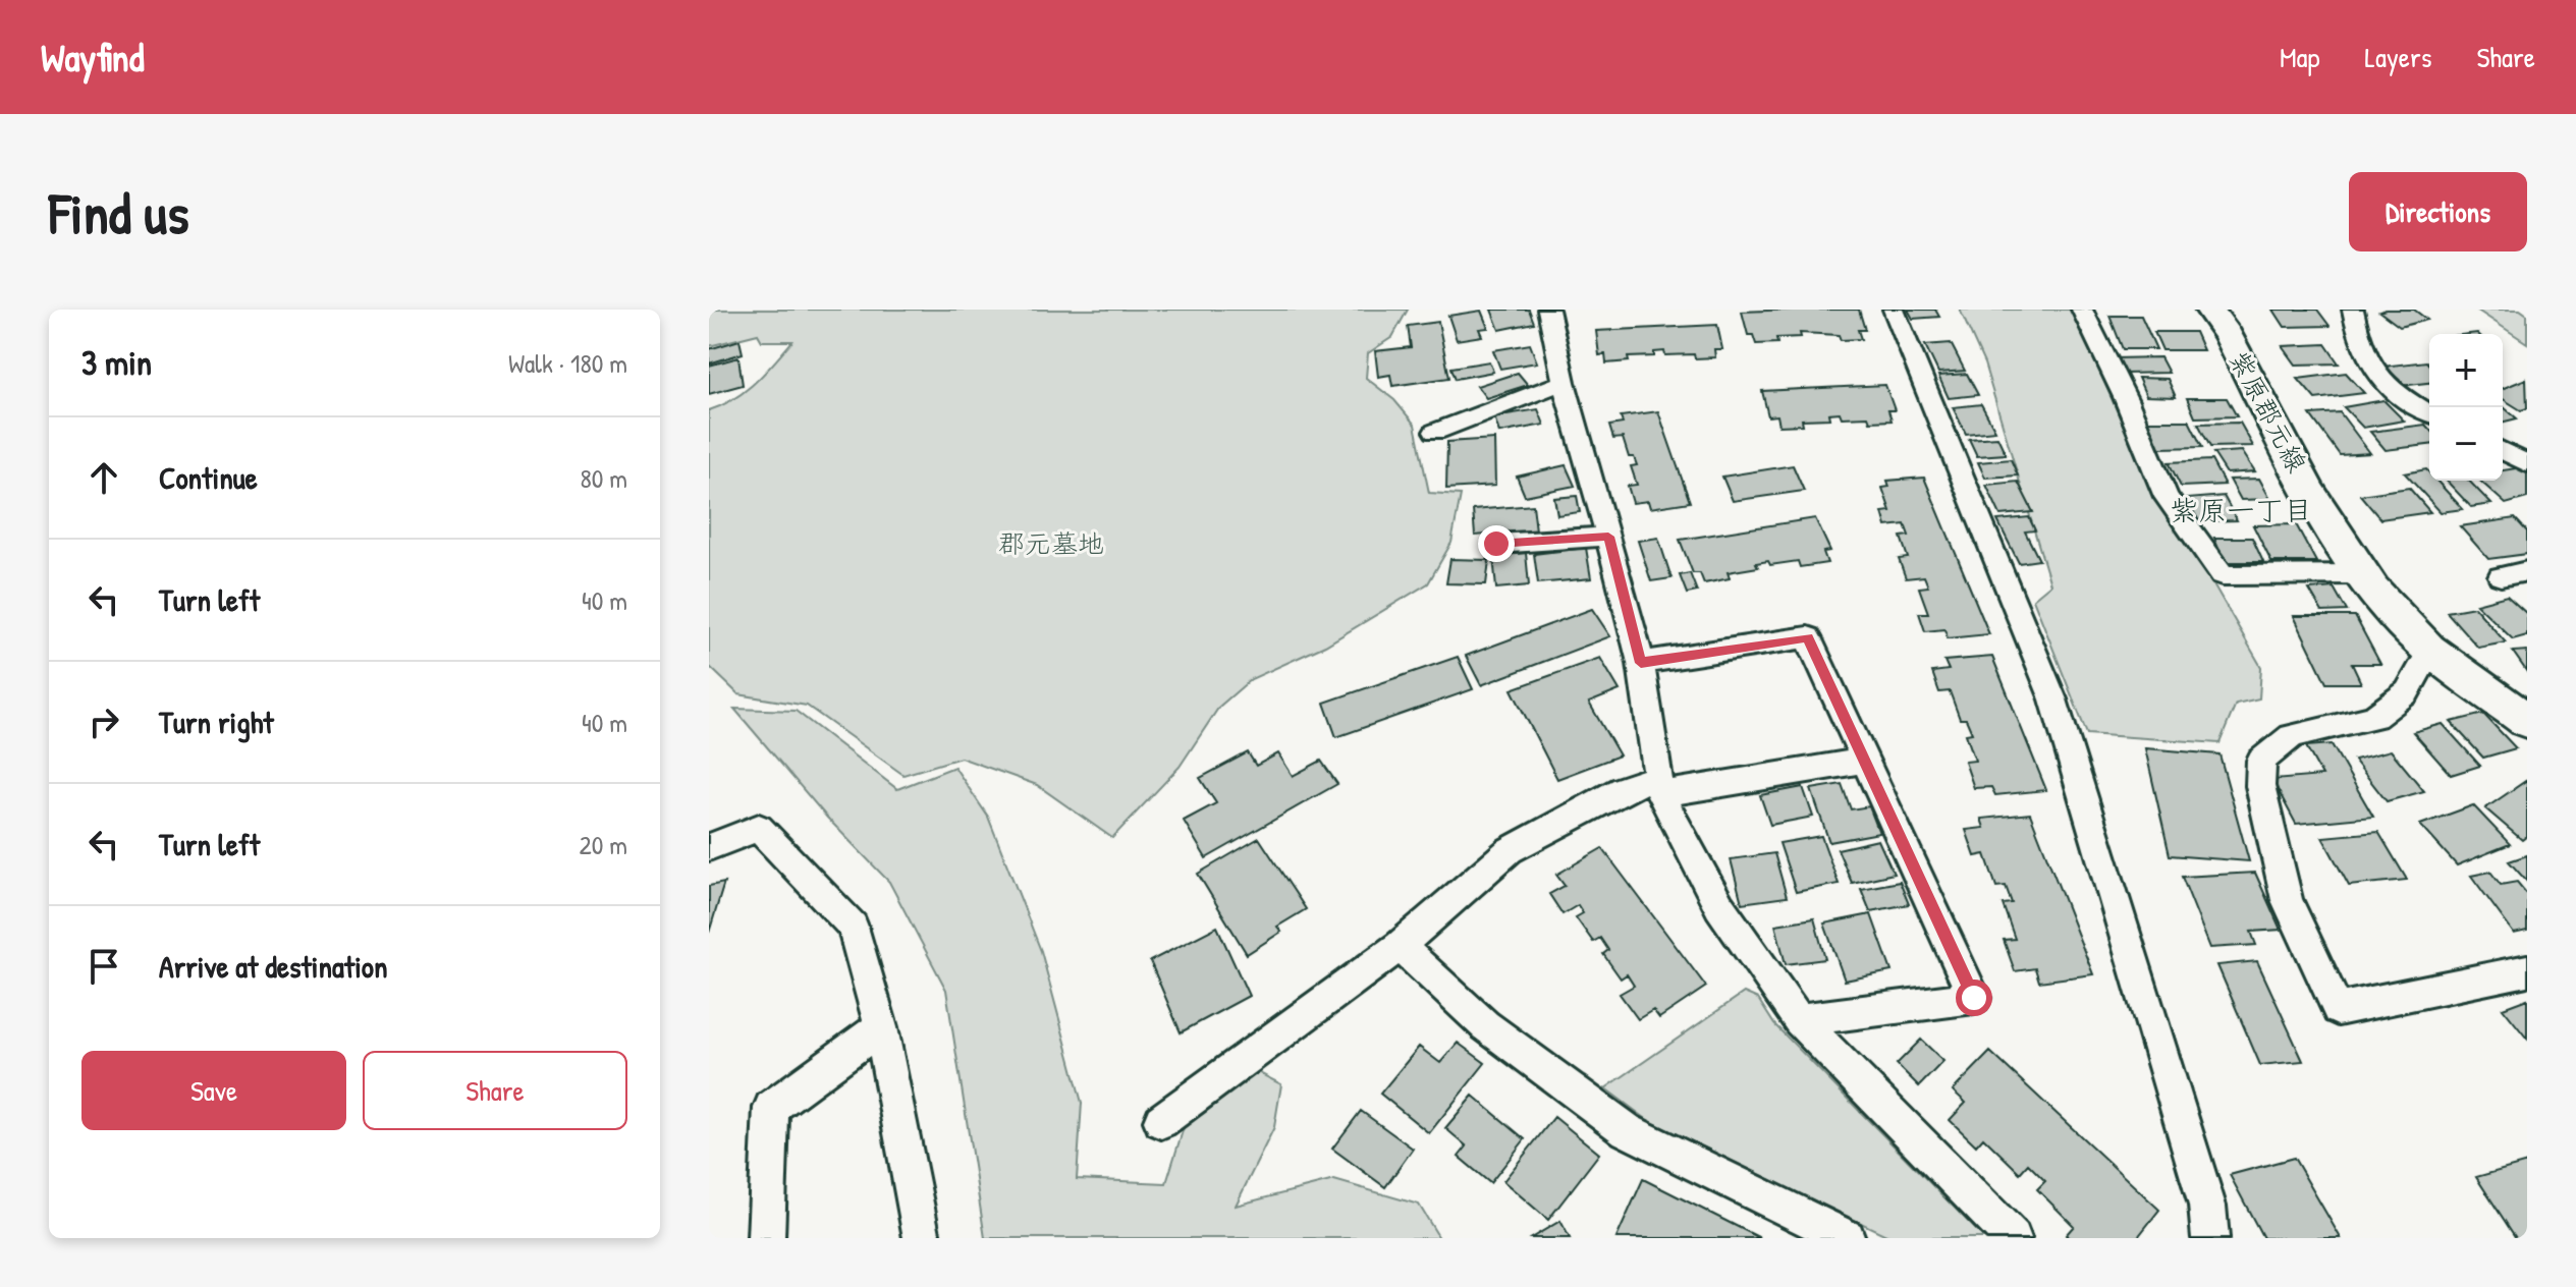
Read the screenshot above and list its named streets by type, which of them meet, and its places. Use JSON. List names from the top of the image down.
{
  "streets": {
    "street": ["紫原郡元線"]
  },
  "districts": ["紫原一丁目"],
  "parks": ["郡元墓地"],
  "page": {
    "header": "Wayfind",
    "nav": ["Map", "Layers", "Share"],
    "buttons": [
      "Directions",
      ["Save", "Share"]
    ],
    "title": "Find us",
    "heading": ["3 min", "Walk · 180 m"],
    "map_buttons": ["+", "−"],
    "list": [
      ["Continue", "80 m"],
      ["Turn left", "40 m"],
      ["Turn right", "40 m"],
      ["Turn left", "20 m"],
      "Arrive at destination"
    ]
  }
}
